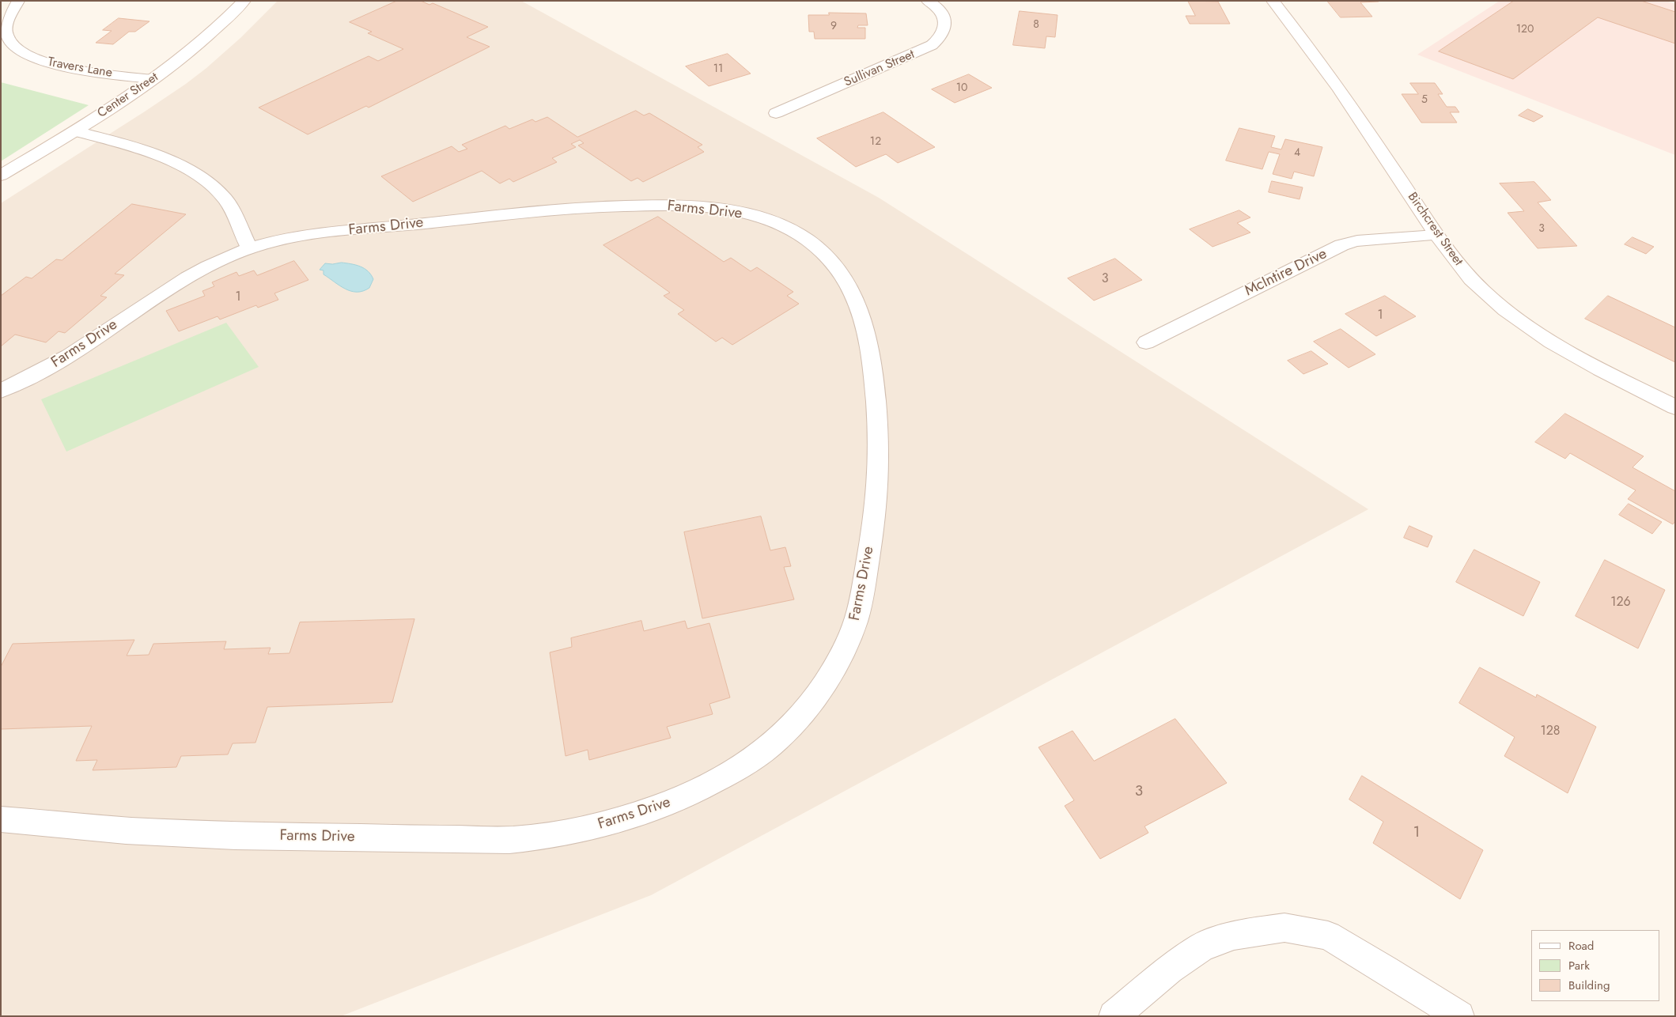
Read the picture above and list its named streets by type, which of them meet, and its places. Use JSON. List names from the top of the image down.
{
  "streets": {
    "street": [
      "Travers Lane",
      "Sullivan Street",
      "Center Street",
      "Farms Drive",
      "Birchcrest Street",
      "McIntire Drive"
    ]
  },
  "crossings": [
    ["Travers Lane", "Center Street"],
    ["Birchcrest Street", "McIntire Drive"]
  ],
  "house_numbers": [
    "8",
    "9",
    "120",
    "11",
    "10",
    "5",
    "12",
    "4",
    "3",
    "3",
    "1",
    "1",
    "126",
    "128",
    "3",
    "1"
  ],
  "legend": ["Road", "Park", "Building"]
}
